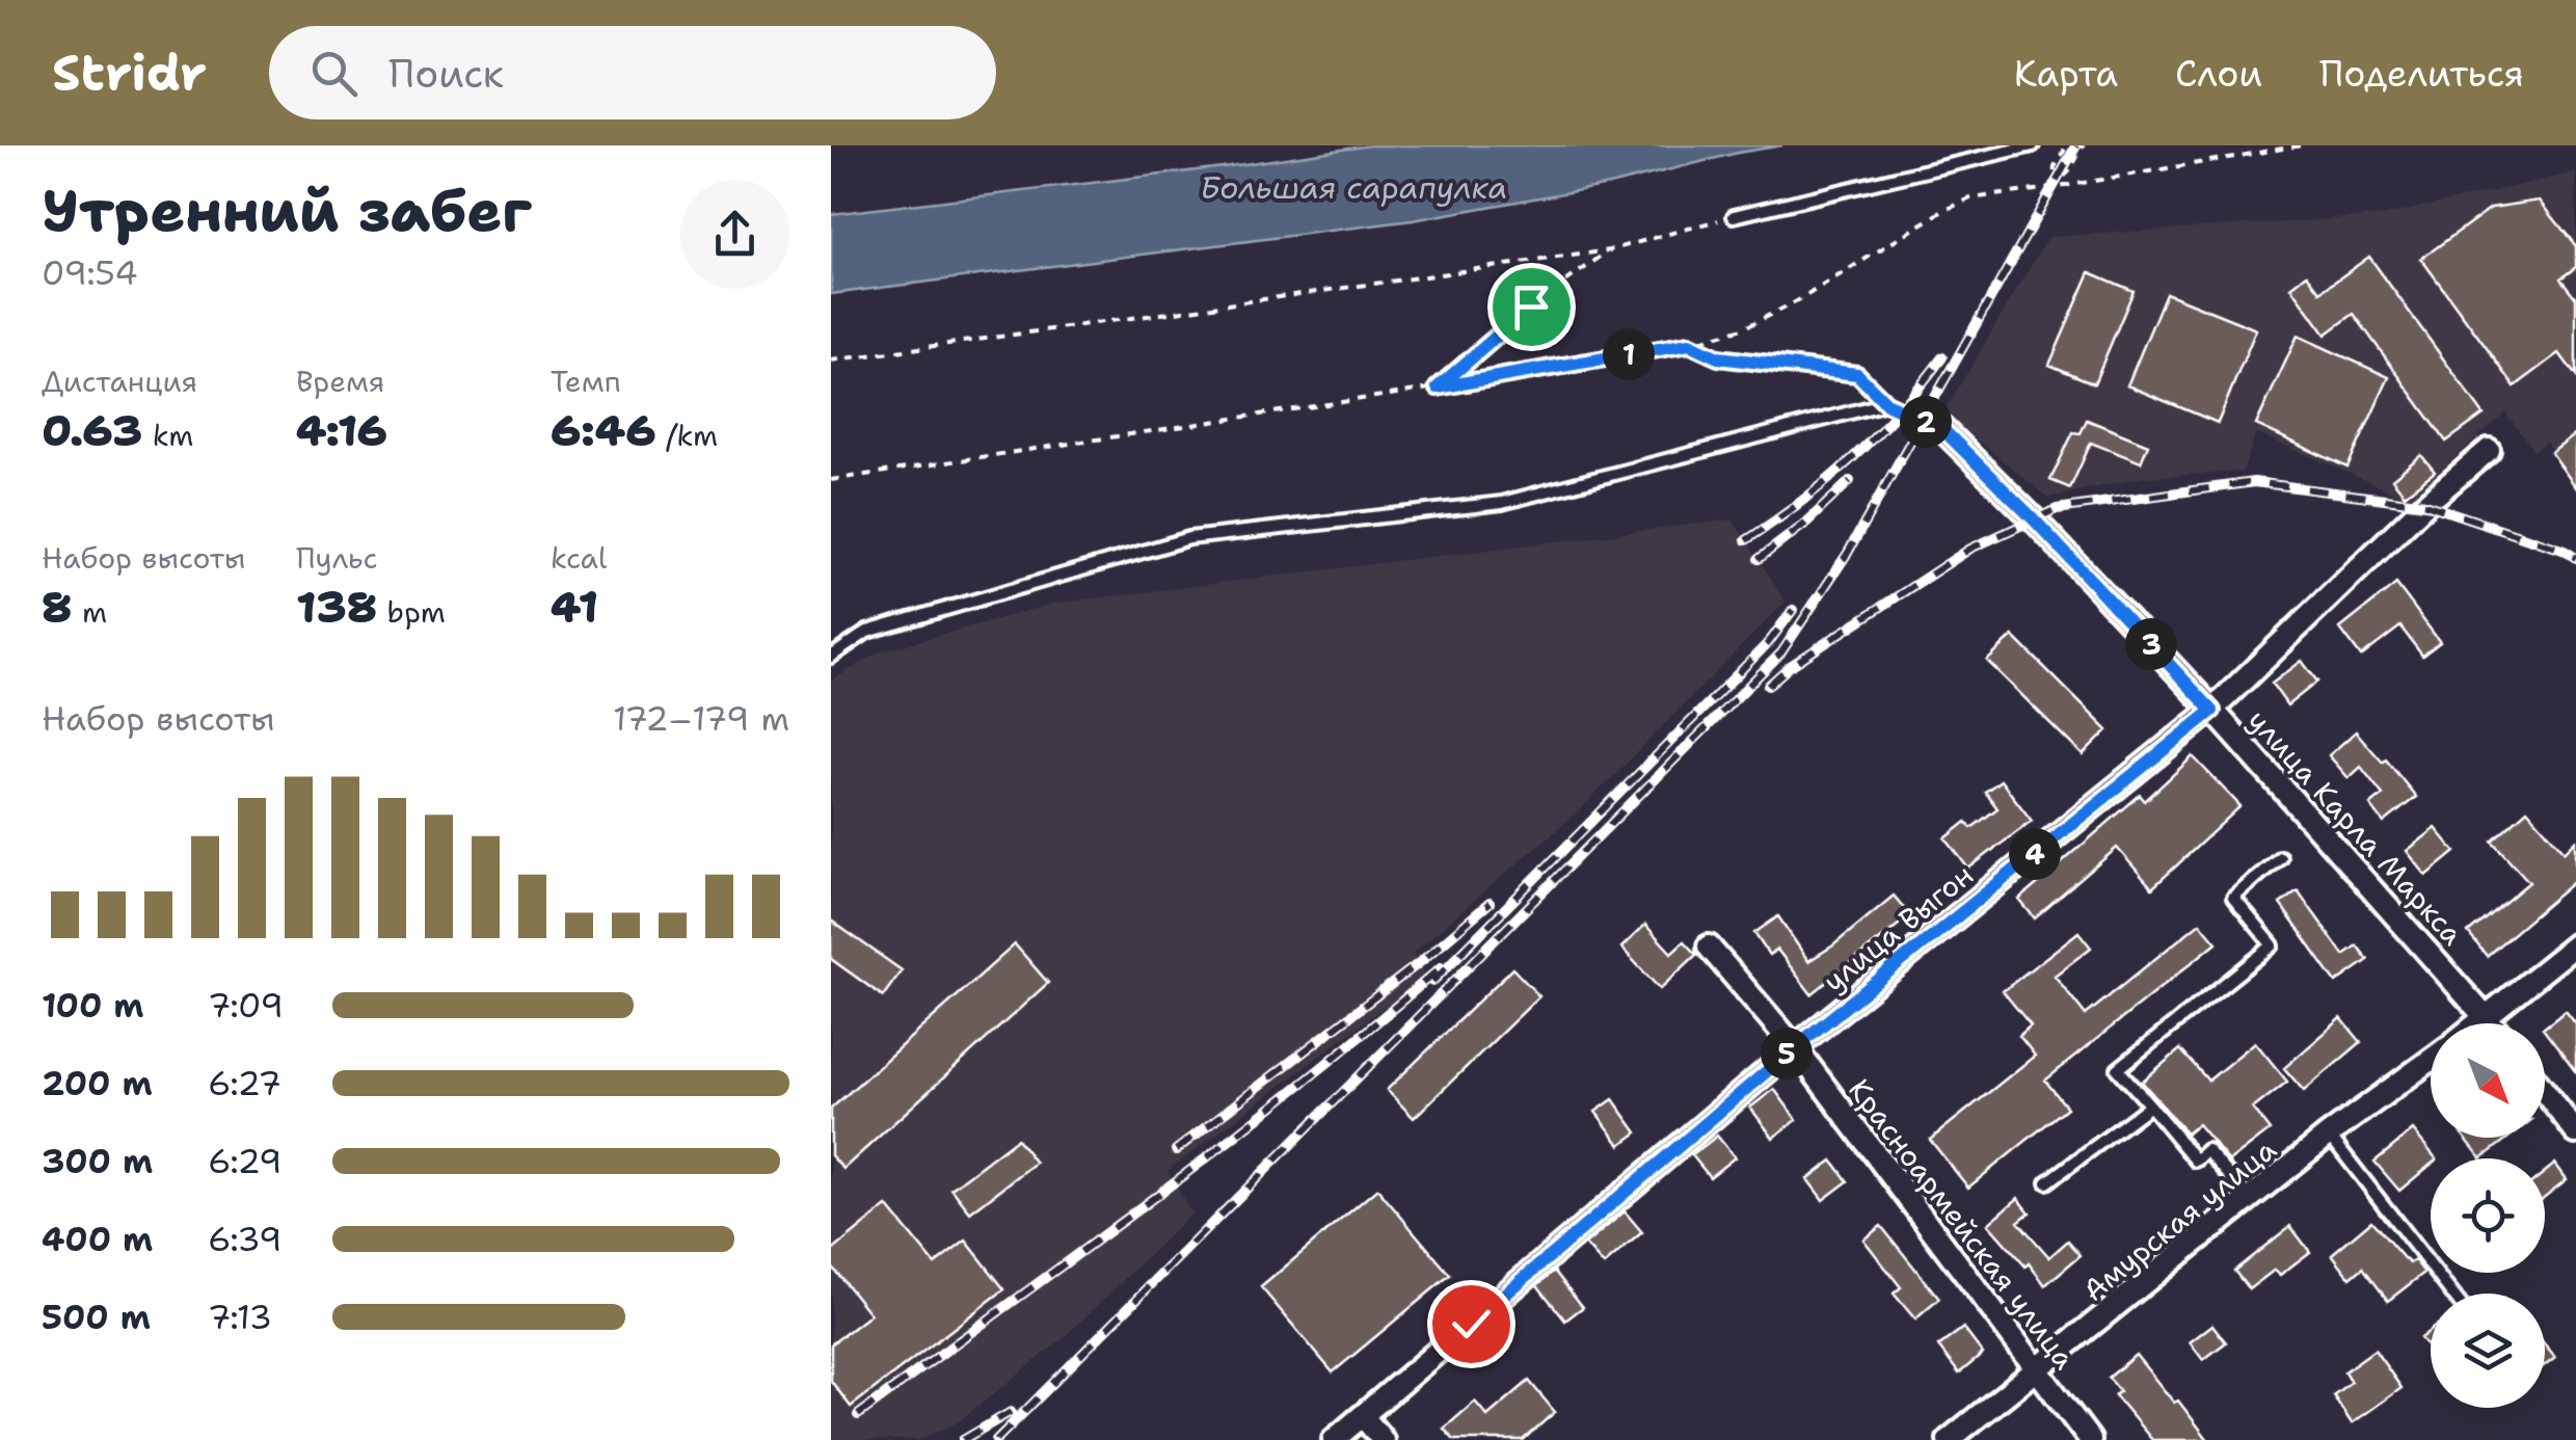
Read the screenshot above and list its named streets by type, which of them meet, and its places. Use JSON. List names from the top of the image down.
{
  "streets": {
    "street": [
      "улица Карла Маркса",
      "улица Выгон",
      "Амурская улица",
      "Красноармейская улица"
    ]
  },
  "crossings": [
    ["улица Карла Маркса", "улица Выгон"],
    ["улица Выгон", "Красноармейская улица"],
    ["Амурская улица", "Красноармейская улица"]
  ],
  "water": ["Большая сарапулка"],
  "north": "bottom right",
  "page": {
    "header": "Stridr",
    "search": "Поиск",
    "nav": ["Карта", "Слои", "Поделиться"],
    "heading": ["Утренний забег", "09:54"],
    "stats": [
      ["Дистанция", "0.63 km"],
      ["Время", "4:16"],
      ["Темп", "6:46 /km"],
      ["Набор высоты", "8 m"],
      ["Пульс", "138 bpm"],
      ["kcal", "41"]
    ],
    "pins": [
      "1",
      "2",
      "3",
      "4",
      "5"
    ],
    "chart": ["Набор высоты", "172–179 m"],
    "list": [
      {
        "name": "100 m",
        "note": "7:09"
      },
      {
        "name": "200 m",
        "note": "6:27"
      },
      {
        "name": "300 m",
        "note": "6:29"
      },
      {
        "name": "400 m",
        "note": "6:39"
      },
      {
        "name": "500 m",
        "note": "7:13"
      }
    ]
  }
}
